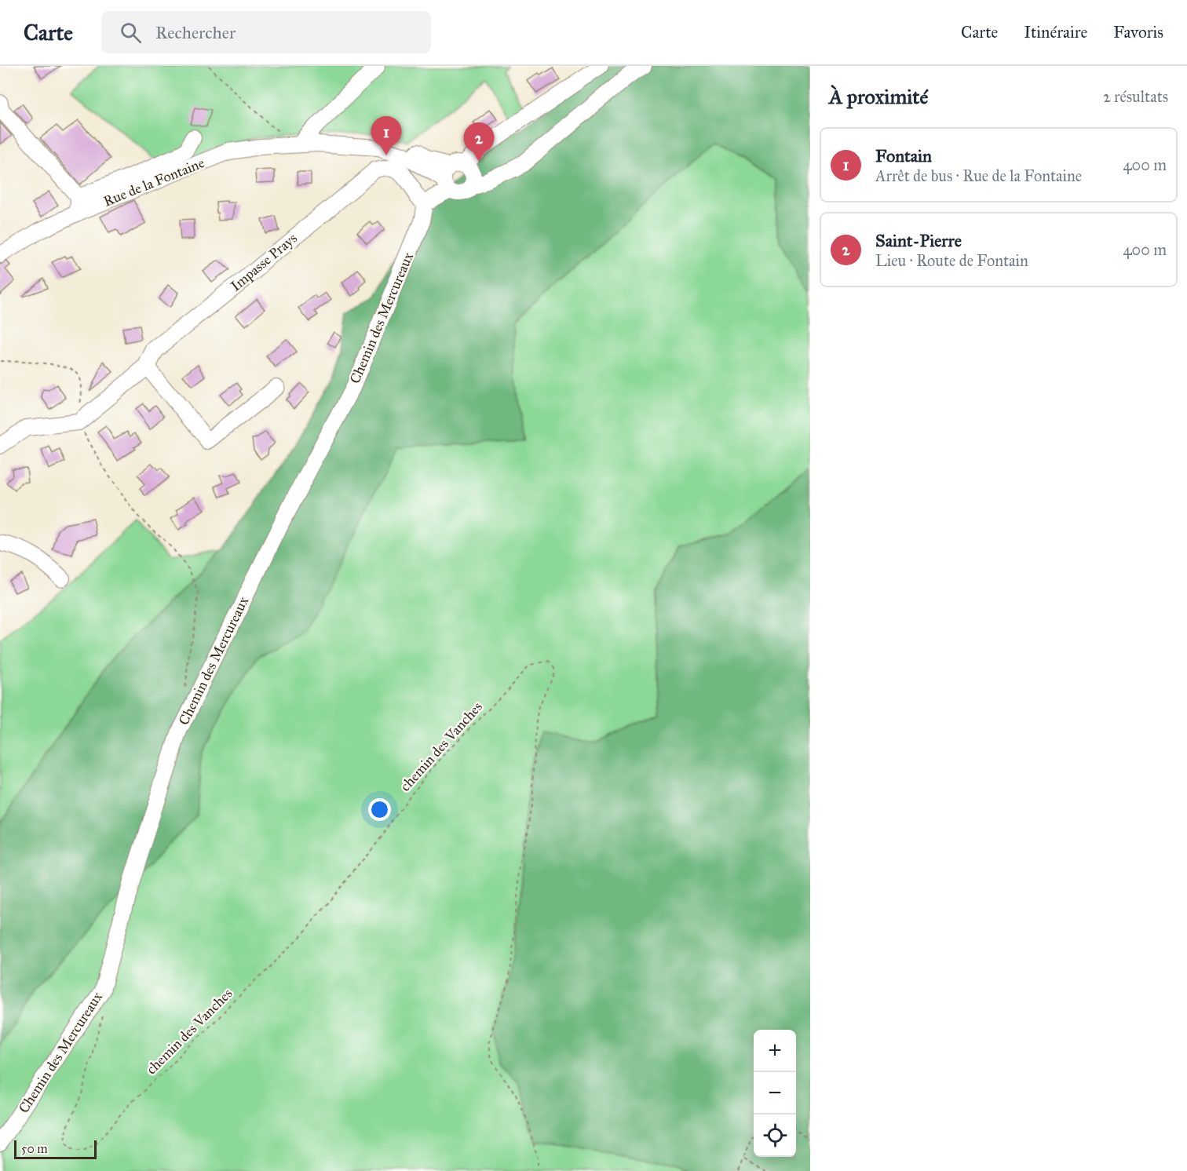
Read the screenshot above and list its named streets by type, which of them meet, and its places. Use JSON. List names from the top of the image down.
{
  "streets": {
    "street": ["Rue de la Fontaine", "Impasse Prays", "Chemin des Mercureaux"],
    "path": ["chemin des Vanches"]
  },
  "crossings": [
    ["Impasse Prays", "Chemin des Mercureaux"]
  ],
  "scale_bar": "50 m",
  "page": {
    "header": "Carte",
    "search": "Rechercher",
    "nav": ["Carte", "Itinéraire", "Favoris"],
    "heading": ["À proximité", "2 résultats"],
    "pins": ["1", "2"],
    "list": [
      {
        "mark": "1",
        "name": "Fontain",
        "note": "Arrêt de bus · Rue de la Fontaine",
        "value": "400 m"
      },
      {
        "mark": "2",
        "name": "Saint-Pierre",
        "note": "Lieu · Route de Fontain",
        "value": "400 m"
      }
    ],
    "map_buttons": ["+", "−"],
    "scale": "50 m"
  }
}
